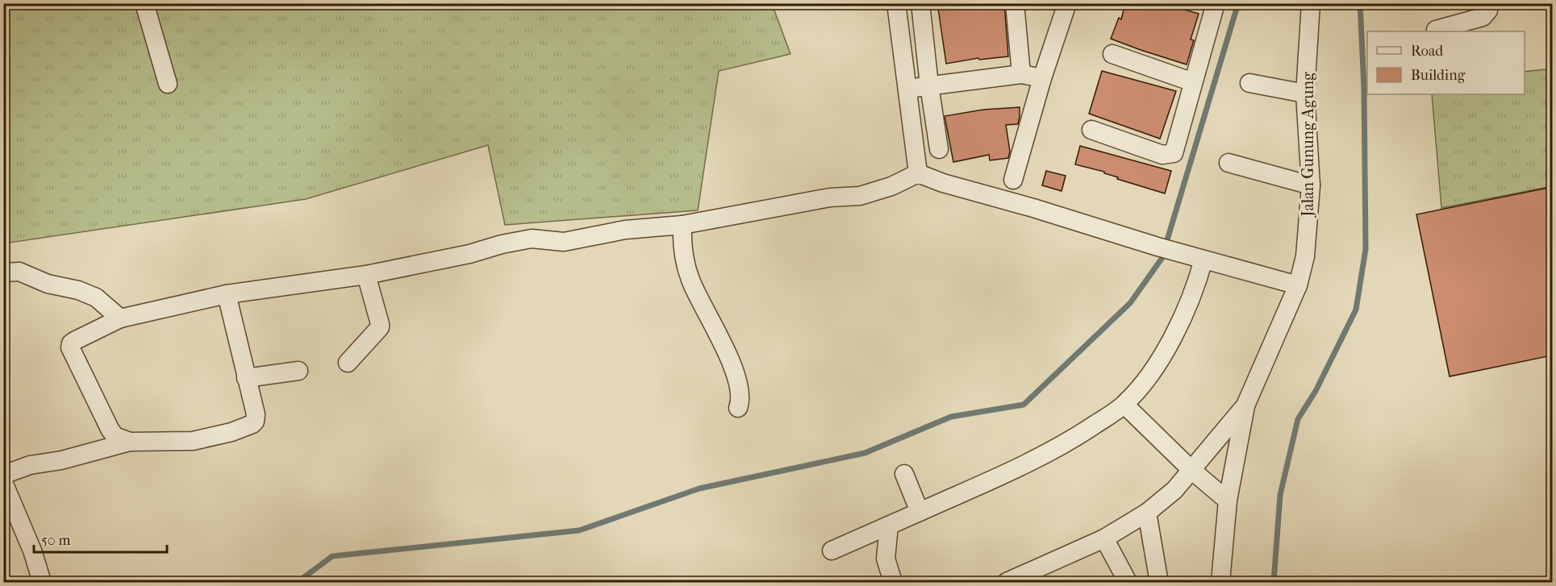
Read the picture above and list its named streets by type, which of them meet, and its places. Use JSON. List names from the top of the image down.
{
  "streets": {
    "street": ["Jalan Gunung Agung"]
  },
  "legend": ["Road", "Building"],
  "scale_bar": "50 m"
}
